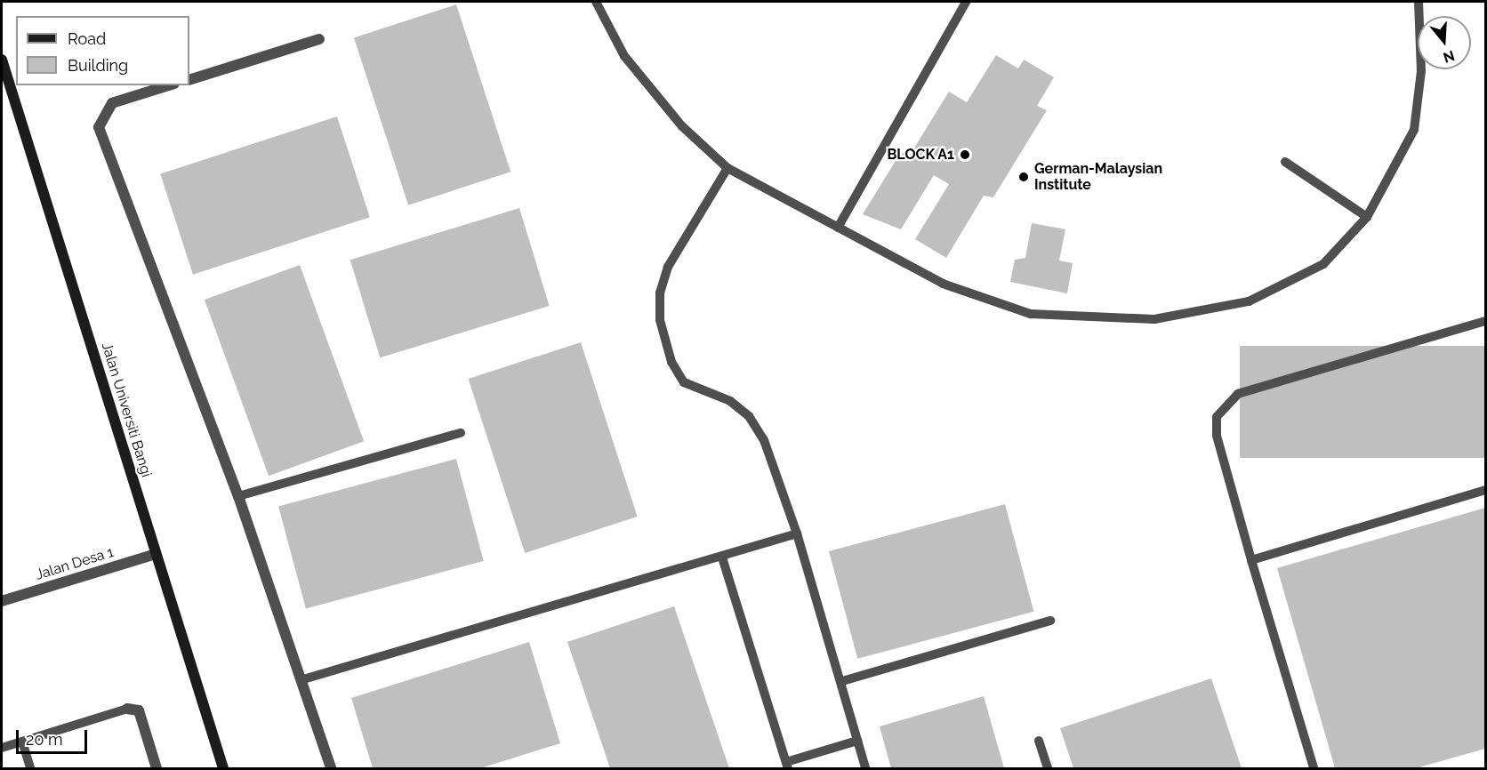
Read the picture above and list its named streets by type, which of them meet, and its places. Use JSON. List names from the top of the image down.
{
  "streets": {
    "street": ["Jalan Universiti Bangi", "Jalan Desa 1"]
  },
  "crossings": [
    ["Jalan Universiti Bangi", "Jalan Desa 1"]
  ],
  "places": ["BLOCK A1", "German-Malaysian Institute"],
  "legend": ["Road", "Building"],
  "scale_bar": "20 m",
  "north": "bottom"
}
